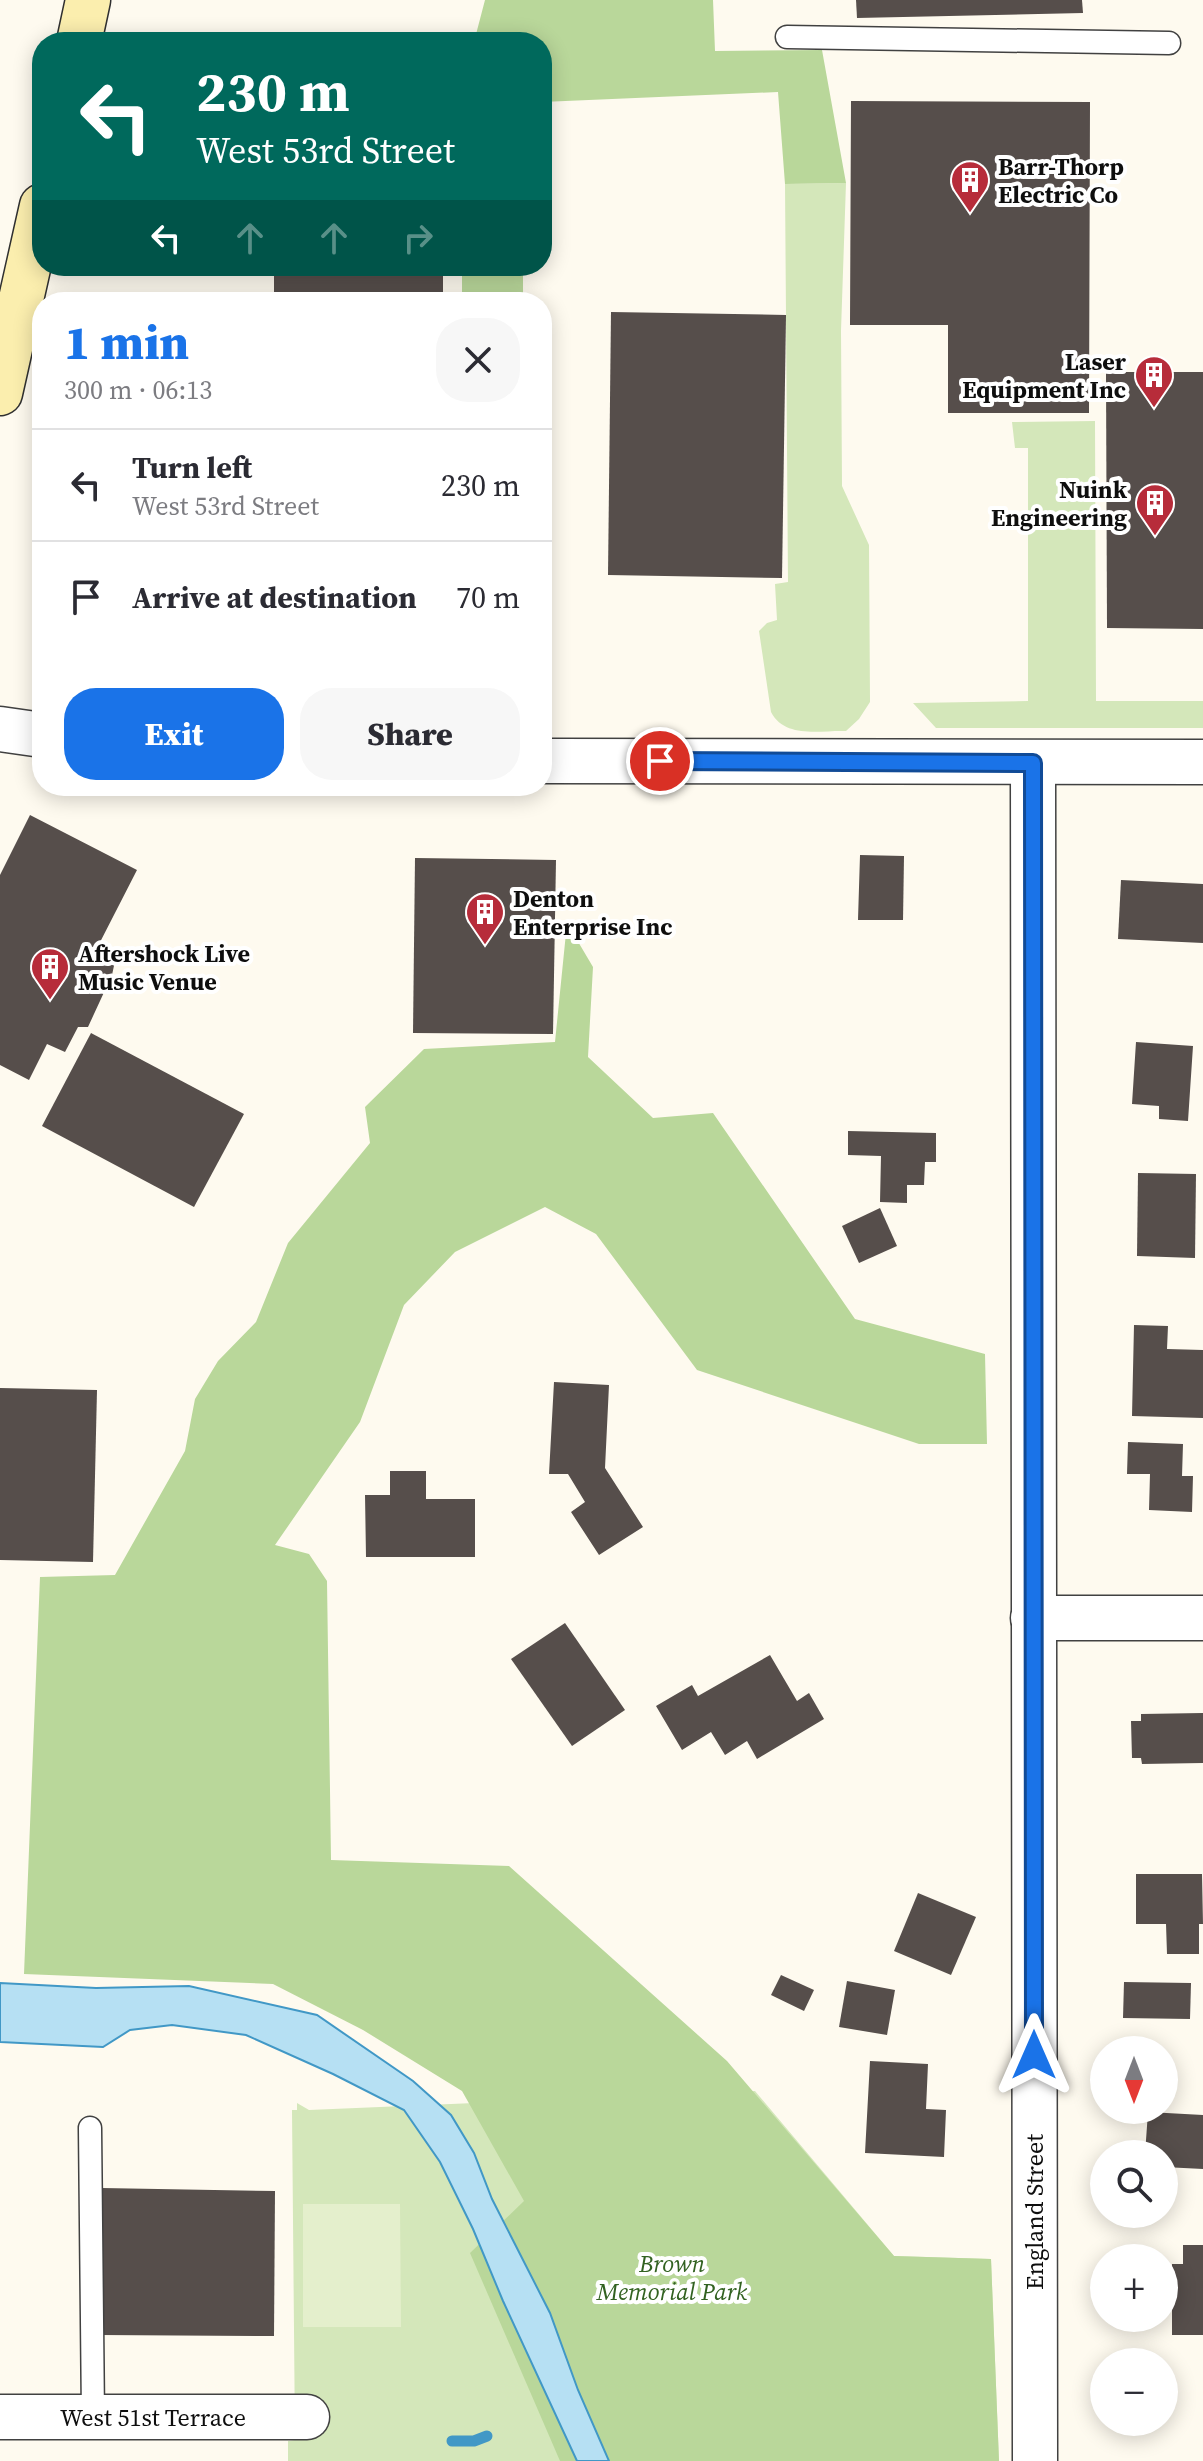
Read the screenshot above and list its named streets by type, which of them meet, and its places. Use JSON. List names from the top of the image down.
{
  "streets": {
    "street": ["England Street", "West 51st Terrace"]
  },
  "parks": ["Brown Memorial Park"],
  "places": {
    "building": [
      "Barr-Thorp Electric Co",
      "Laser Equipment Inc",
      "Nuink Engineering",
      "Denton Enterprise Inc",
      "Aftershock Live Music Venue"
    ]
  },
  "north": "bottom",
  "page": {
    "turn": ["230 m", "West 53rd Street"],
    "heading": ["1 min", "300 m · 06:13"],
    "list": [
      {
        "name": "Turn left",
        "note": "West 53rd Street",
        "value": "230 m"
      },
      {
        "name": "Arrive at destination",
        "value": "70 m"
      }
    ],
    "buttons": ["Exit", "Share"],
    "map_buttons": ["+", "−"]
  }
}
